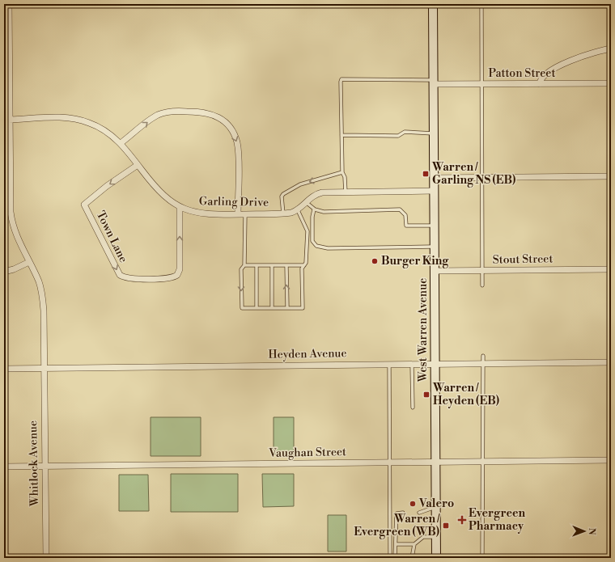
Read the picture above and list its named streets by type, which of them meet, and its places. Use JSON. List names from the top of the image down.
{
  "streets": {
    "main road": ["West Warren Avenue"],
    "street": [
      "Patton Street",
      "Garling Drive",
      "Town Lane",
      "Stout Street",
      "Heyden Avenue",
      "Vaughan Street",
      "Whitlock Avenue"
    ]
  },
  "crossings": [
    ["Patton Street", "West Warren Avenue"],
    ["Garling Drive", "Town Lane"],
    ["Garling Drive", "Whitlock Avenue"],
    ["Stout Street", "West Warren Avenue"],
    ["West Warren Avenue", "Heyden Avenue"],
    ["West Warren Avenue", "Vaughan Street"],
    ["Heyden Avenue", "Whitlock Avenue"],
    ["Vaughan Street", "Whitlock Avenue"]
  ],
  "places": {
    "transit": ["Warren / Garling NS (EB)", "Warren / Heyden (EB)", "Warren / Evergreen (WB)"],
    "other": ["Burger King", "Valero"],
    "health": ["Evergreen Pharmacy"]
  },
  "north": "right"
}
